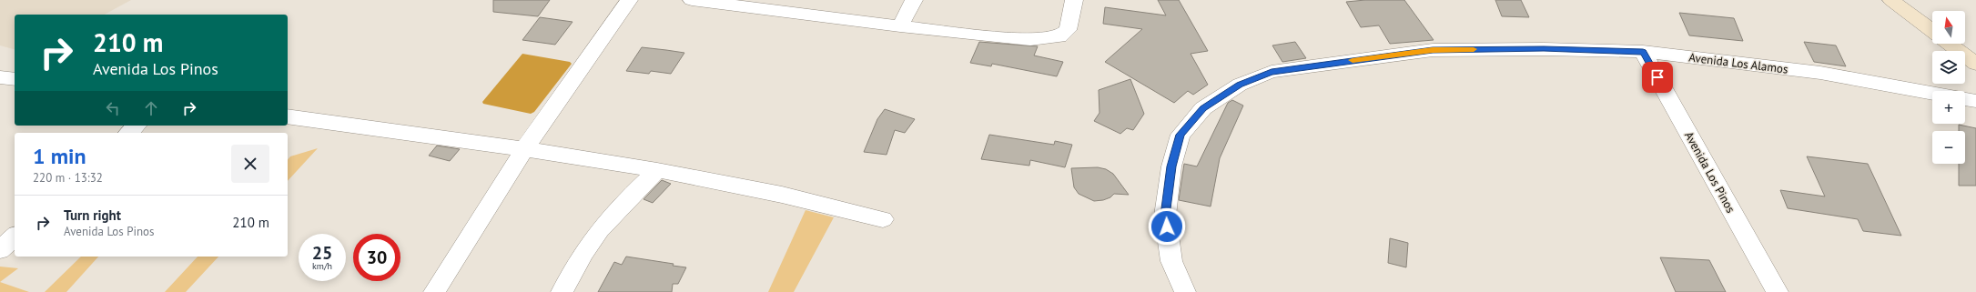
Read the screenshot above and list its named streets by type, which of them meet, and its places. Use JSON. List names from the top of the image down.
{
  "streets": {
    "street": ["Avenida Los Alamos", "Avenida Los Pinos"]
  },
  "crossings": [
    ["Avenida Los Alamos", "Avenida Los Pinos"]
  ],
  "north": "top",
  "page": {
    "map_buttons": ["+", "−"],
    "turn": ["210 m", "Avenida Los Pinos"],
    "heading": ["1 min", "220 m · 13:32"],
    "list": [
      {
        "name": "Turn right",
        "note": "Avenida Los Pinos",
        "value": "210 m"
      }
    ],
    "speed": "25 km/h",
    "limit": "30"
  }
}
